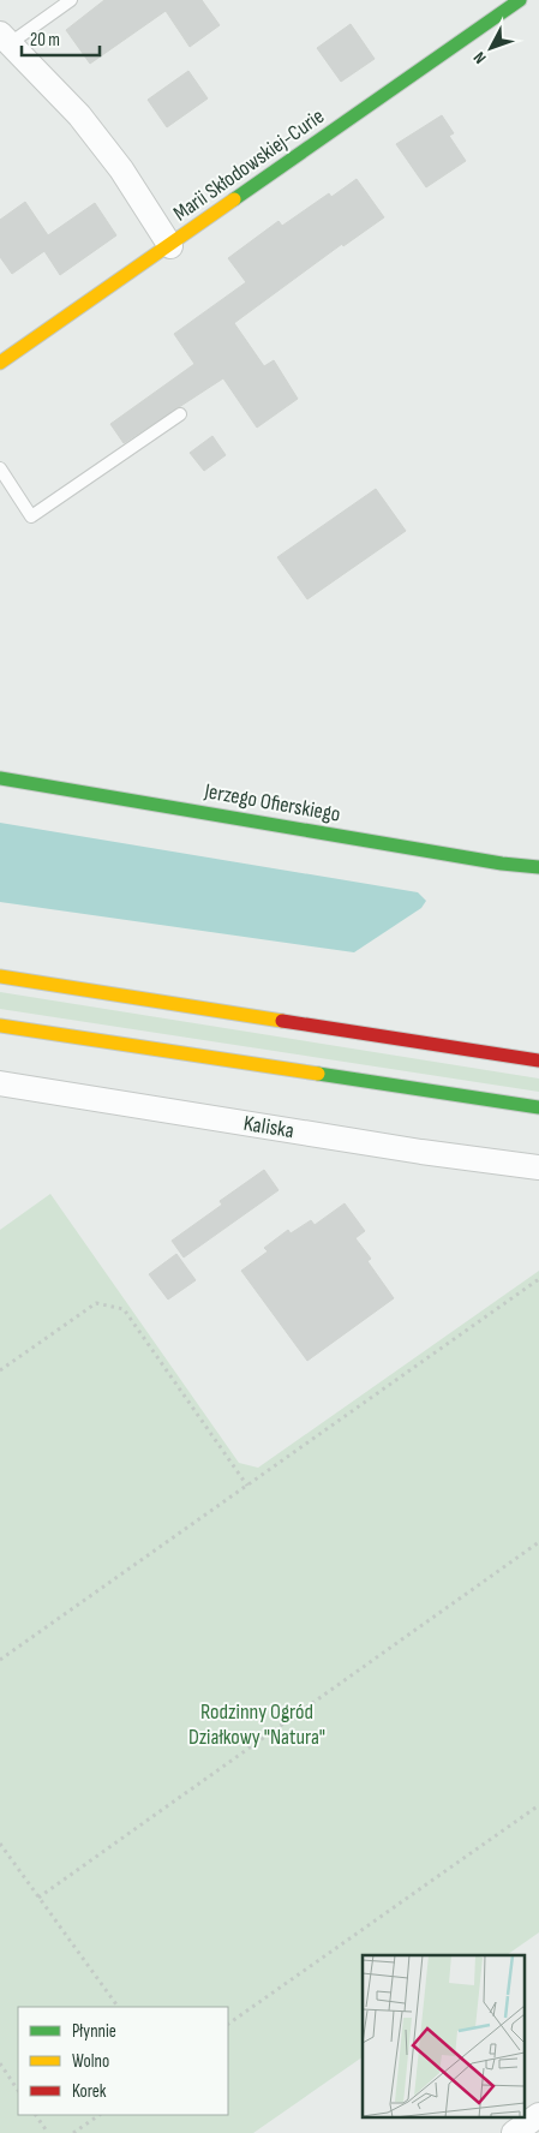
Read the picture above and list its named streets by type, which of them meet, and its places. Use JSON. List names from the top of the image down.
{
  "streets": {
    "street": ["Marii Skłodowskiej-Curie", "Jerzego Ofierskiego", "Kaliska"]
  },
  "parks": ["Rodzinny Ogród Działkowy \"Natura\""],
  "legend": ["Płynnie", "Wolno", "Korek"],
  "scale_bar": "20 m",
  "north": "bottom left"
}
